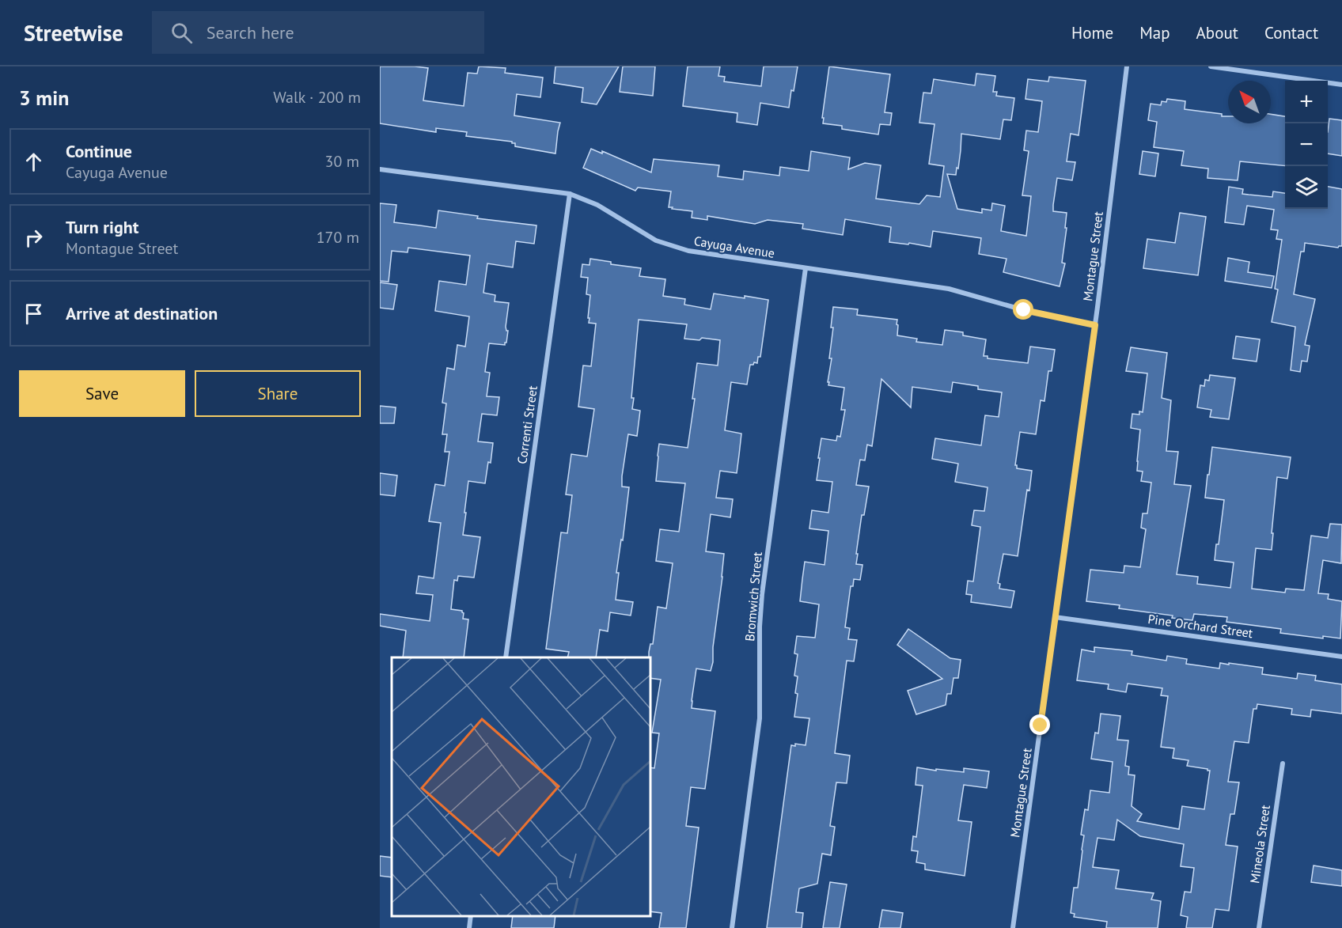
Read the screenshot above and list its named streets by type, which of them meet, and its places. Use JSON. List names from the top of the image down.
{
  "streets": {
    "street": [
      "Cayuga Avenue",
      "Montague Street",
      "Correnti Street",
      "Bromwich Street",
      "Pine Orchard Street",
      "Mineola Street"
    ]
  },
  "crossings": [
    ["Cayuga Avenue", "Montague Street"],
    ["Cayuga Avenue", "Correnti Street"],
    ["Cayuga Avenue", "Bromwich Street"],
    ["Montague Street", "Pine Orchard Street"]
  ],
  "north": "top left",
  "page": {
    "header": "Streetwise",
    "search": "Search here",
    "nav": [
      "Home",
      "Map",
      "About",
      "Contact"
    ],
    "heading": ["3 min", "Walk · 200 m"],
    "map_buttons": ["+", "−"],
    "list": [
      ["Continue", "Cayuga Avenue", "30 m"],
      ["Turn right", "Montague Street", "170 m"],
      "Arrive at destination"
    ],
    "buttons": ["Save", "Share"]
  }
}
